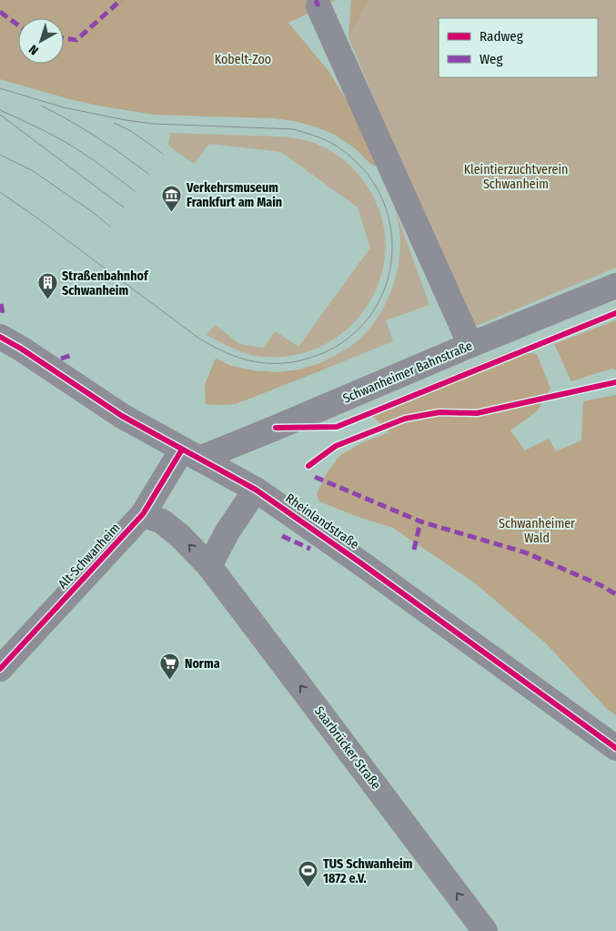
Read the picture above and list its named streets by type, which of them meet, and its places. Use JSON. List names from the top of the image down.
{
  "streets": {
    "street": [
      "Schwanheimer Bahnstraße",
      "Rheinlandstraße",
      "Alt-Schwanheim",
      "Saarbrücker Straße"
    ]
  },
  "crossings": [
    ["Schwanheimer Bahnstraße", "Rheinlandstraße"],
    ["Schwanheimer Bahnstraße", "Alt-Schwanheim"],
    ["Rheinlandstraße", "Alt-Schwanheim"],
    ["Alt-Schwanheim", "Saarbrücker Straße"]
  ],
  "one_way": ["Saarbrücker Straße"],
  "parks": ["Kobelt-Zoo", "Kleintierzuchtverein Schwanheim", "Schwanheimer Wald"],
  "places": {
    "museum": ["Verkehrsmuseum Frankfurt am Main"],
    "building": ["Straßenbahnhof Schwanheim"],
    "supermarket": ["Norma"],
    "sports": ["TUS Schwanheim 1872 e.V."]
  },
  "legend": ["Radweg", "Weg"],
  "north": "bottom left"
}
